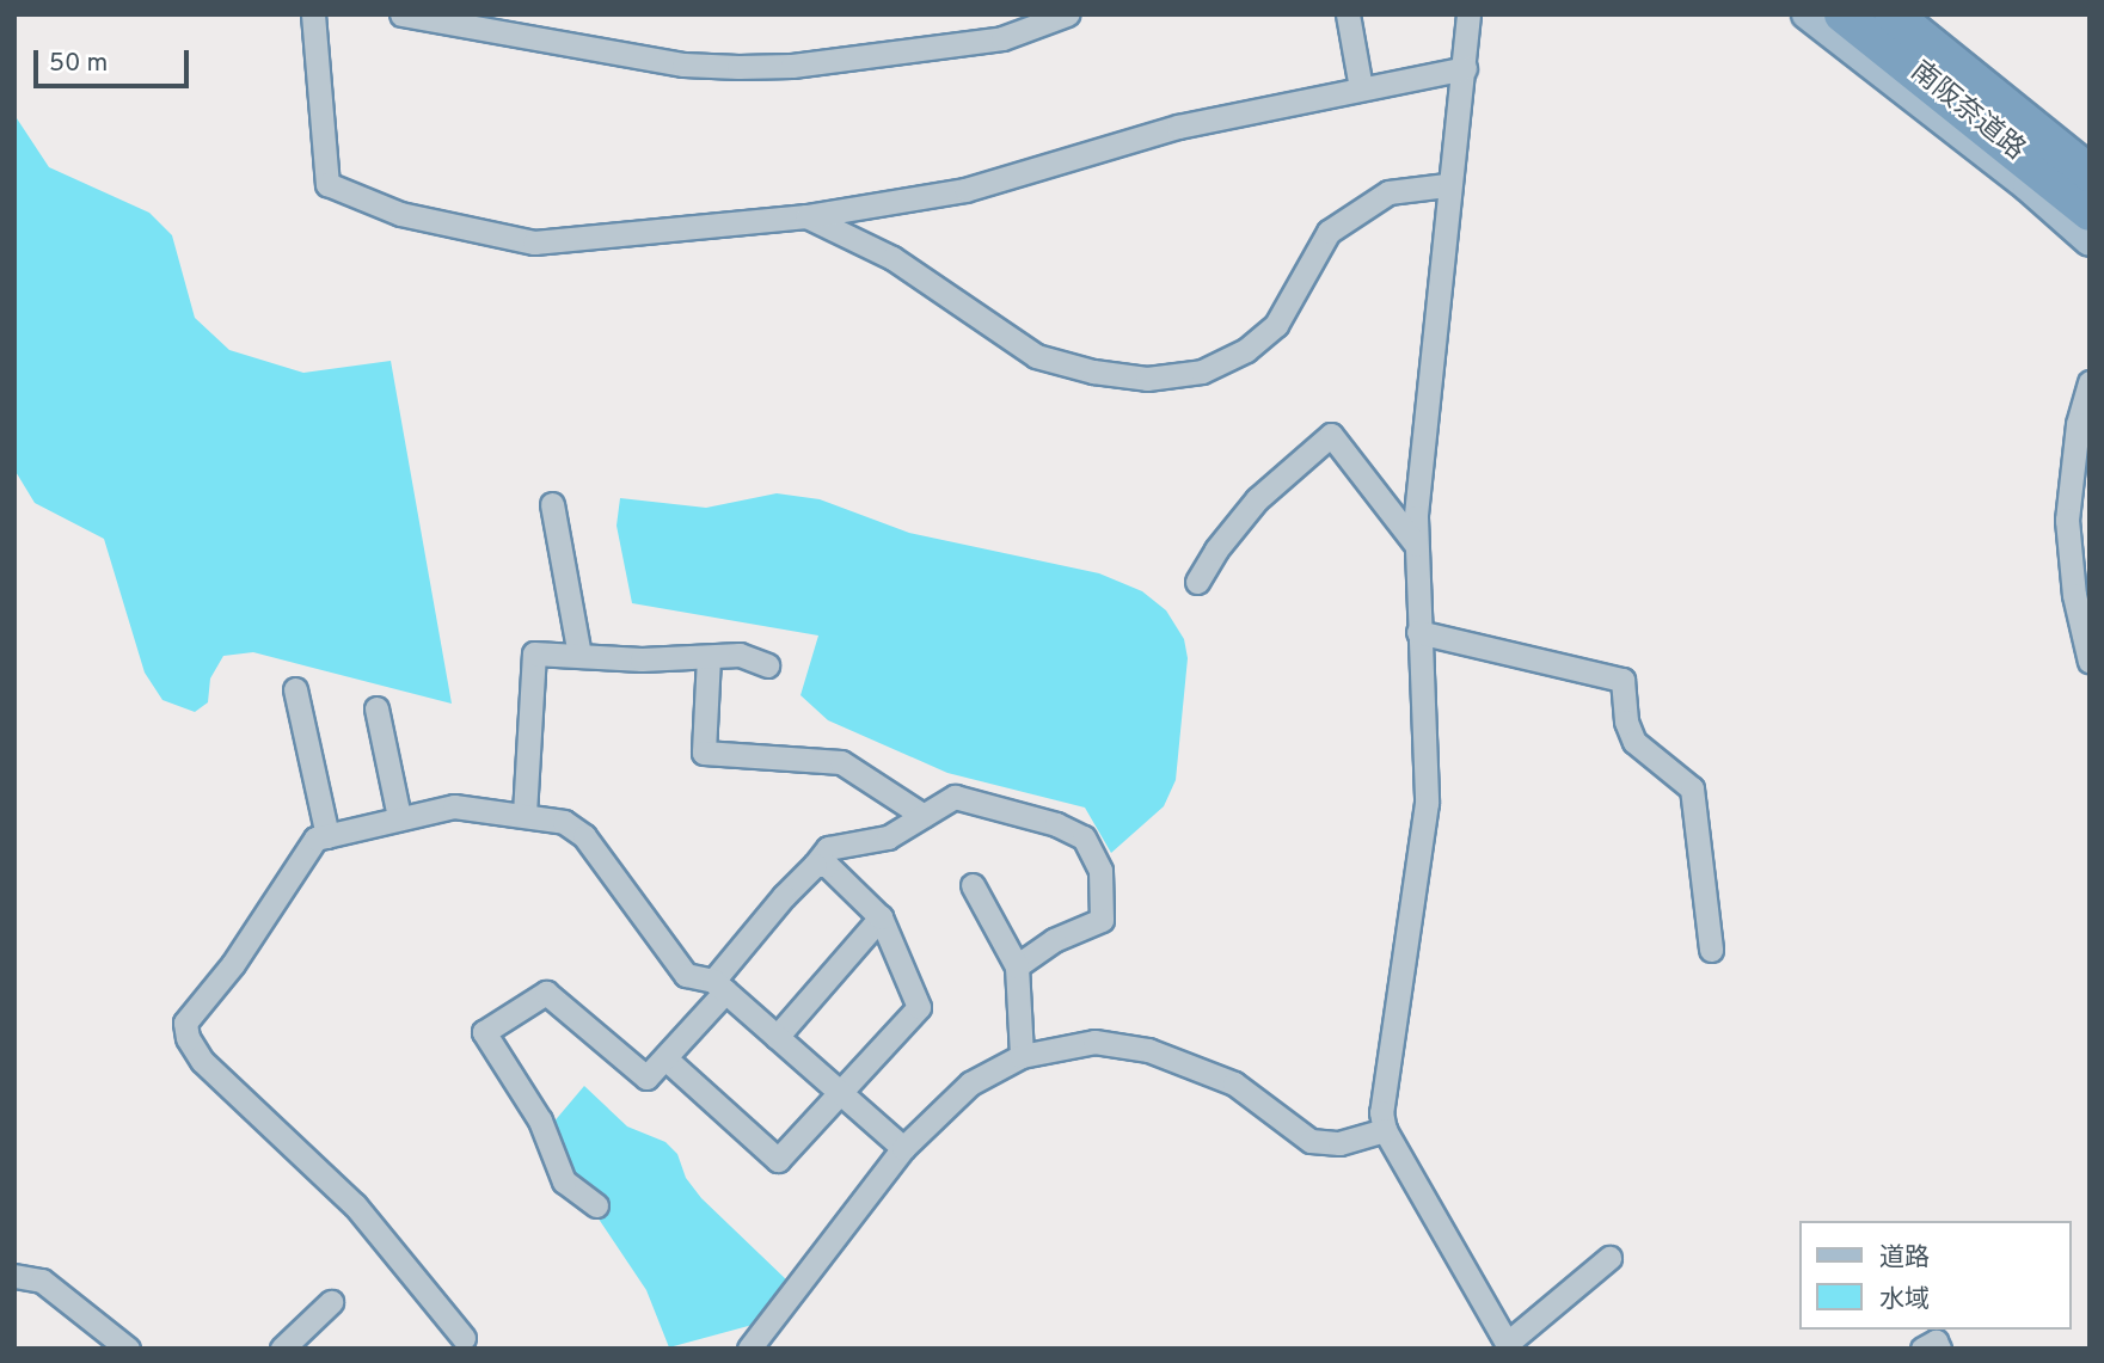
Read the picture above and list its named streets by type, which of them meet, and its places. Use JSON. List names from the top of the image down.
{
  "streets": {
    "highway": ["南阪奈道路"]
  },
  "legend": ["道路", "水域"],
  "scale_bar": "50 m"
}
